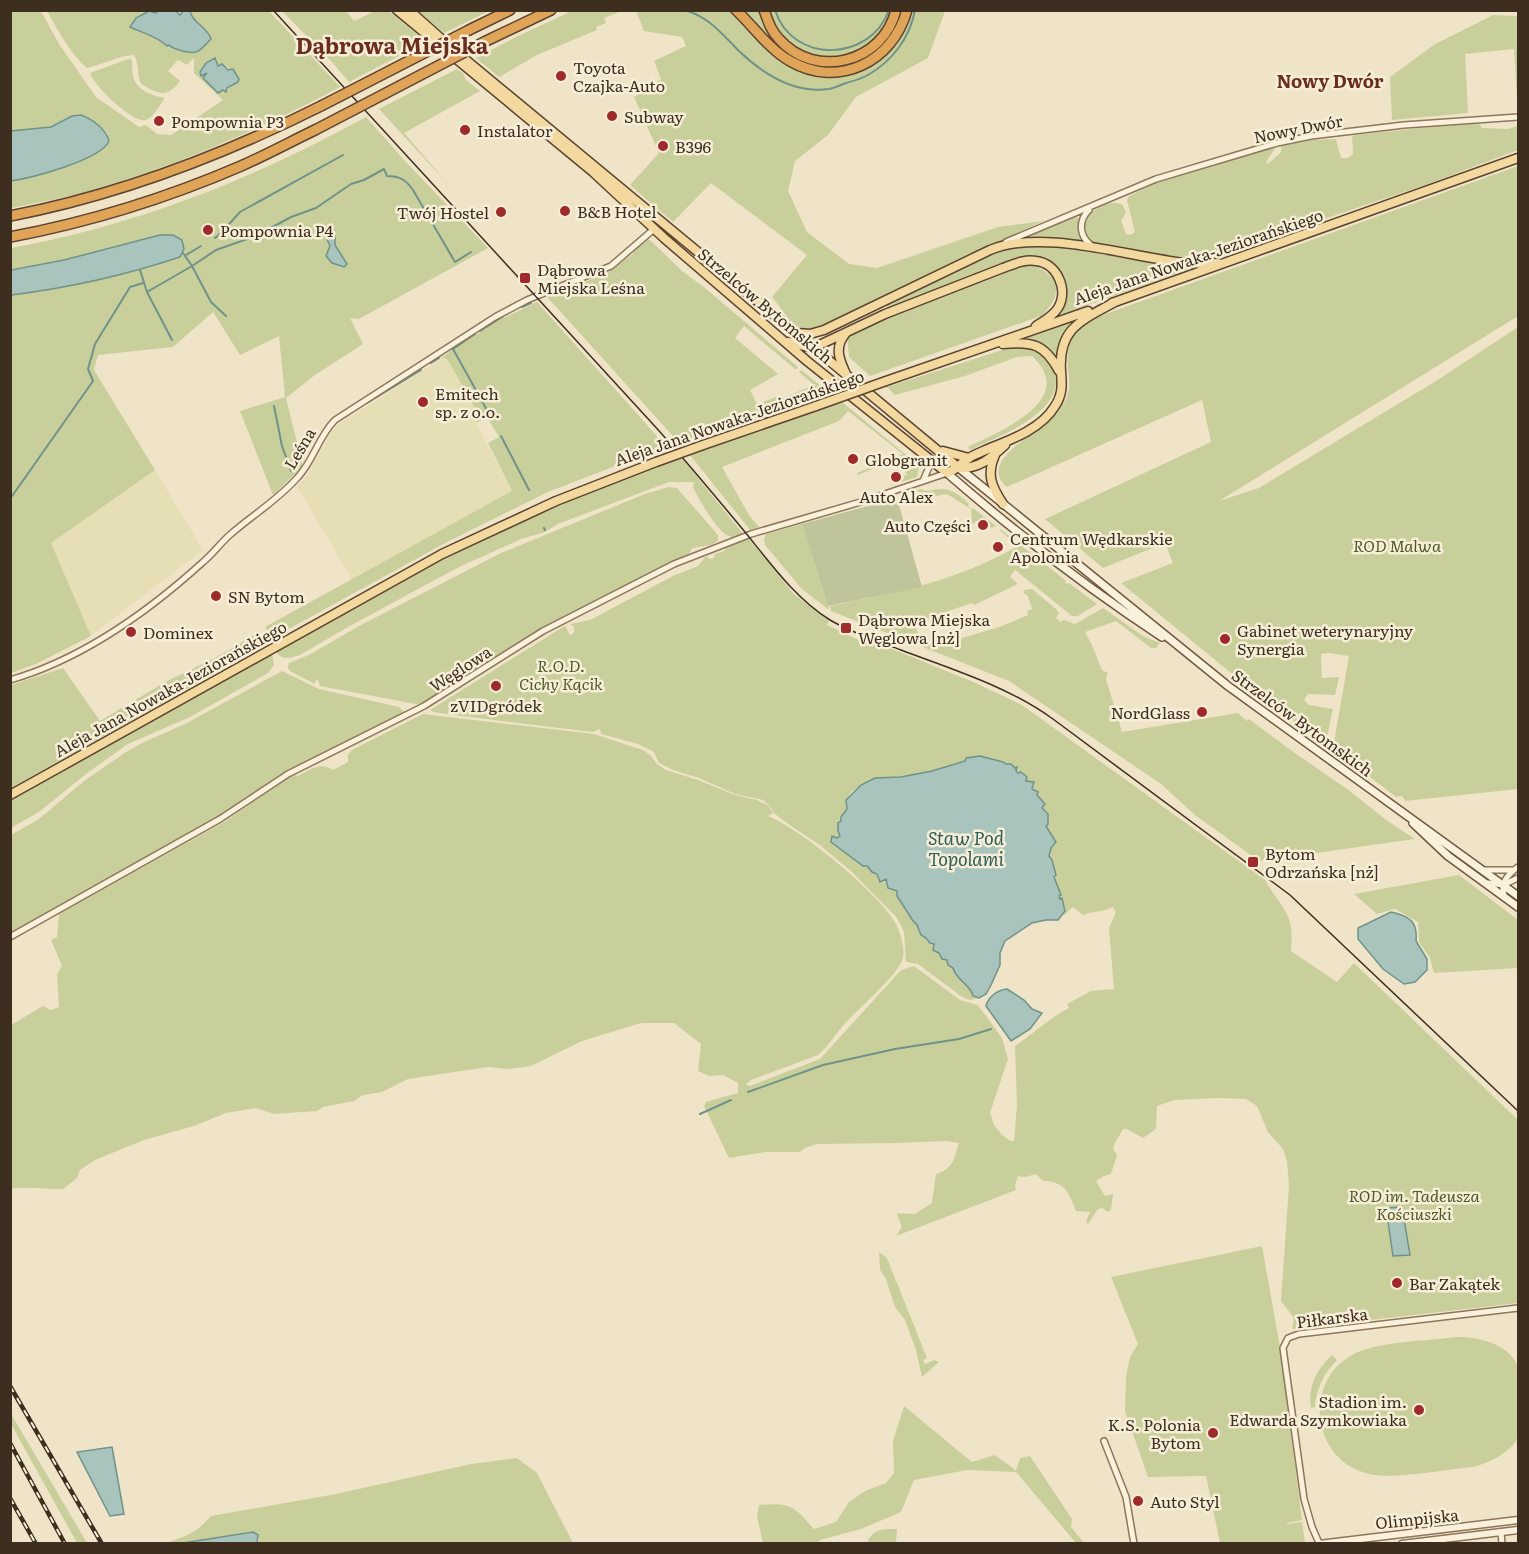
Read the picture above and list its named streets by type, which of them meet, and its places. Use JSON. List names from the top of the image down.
{
  "streets": {
    "main road": ["Aleja Jana Nowaka-Jeziorańskiego", "Strzelców Bytomskich"],
    "street": [
      "Nowy Dwór",
      "Leśna",
      "Węglowa",
      "Piłkarska",
      "Olimpijska"
    ]
  },
  "crossings": [
    ["Strzelców Bytomskich", "Leśna"],
    ["Strzelców Bytomskich", "Węglowa"],
    ["Piłkarska", "Olimpijska"]
  ],
  "districts": ["Dąbrowa Miejska", "Nowy Dwór"],
  "water": ["Staw Pod Topolami"],
  "parks": ["ROD Malwa", "R.O.D. Cichy Kącik", "ROD im. Tadeusza Kościuszki"],
  "places": {
    "other": [
      "Toyota Czajka-Auto",
      "Subway",
      "Pompownia P3",
      "Instalator",
      "B396",
      "B&B Hotel",
      "Twój Hostel",
      "Pompownia P4",
      "Emitech sp. z o.o.",
      "Globgranit",
      "Auto Alex",
      "Auto Części",
      "Centrum Wędkarskie Apolonia",
      "SN Bytom",
      "Dominex",
      "Gabinet weterynaryjny Synergia",
      "zVIDgródek",
      "NordGlass",
      "Bar Zakątek",
      "Stadion im. Edwarda Szymkowiaka",
      "K.S. Polonia Bytom",
      "Auto Styl"
    ],
    "transit": ["Dąbrowa Miejska Leśna", "Dąbrowa Miejska Węglowa [nż]", "Bytom Odrzańska [nż]"]
  }
}
